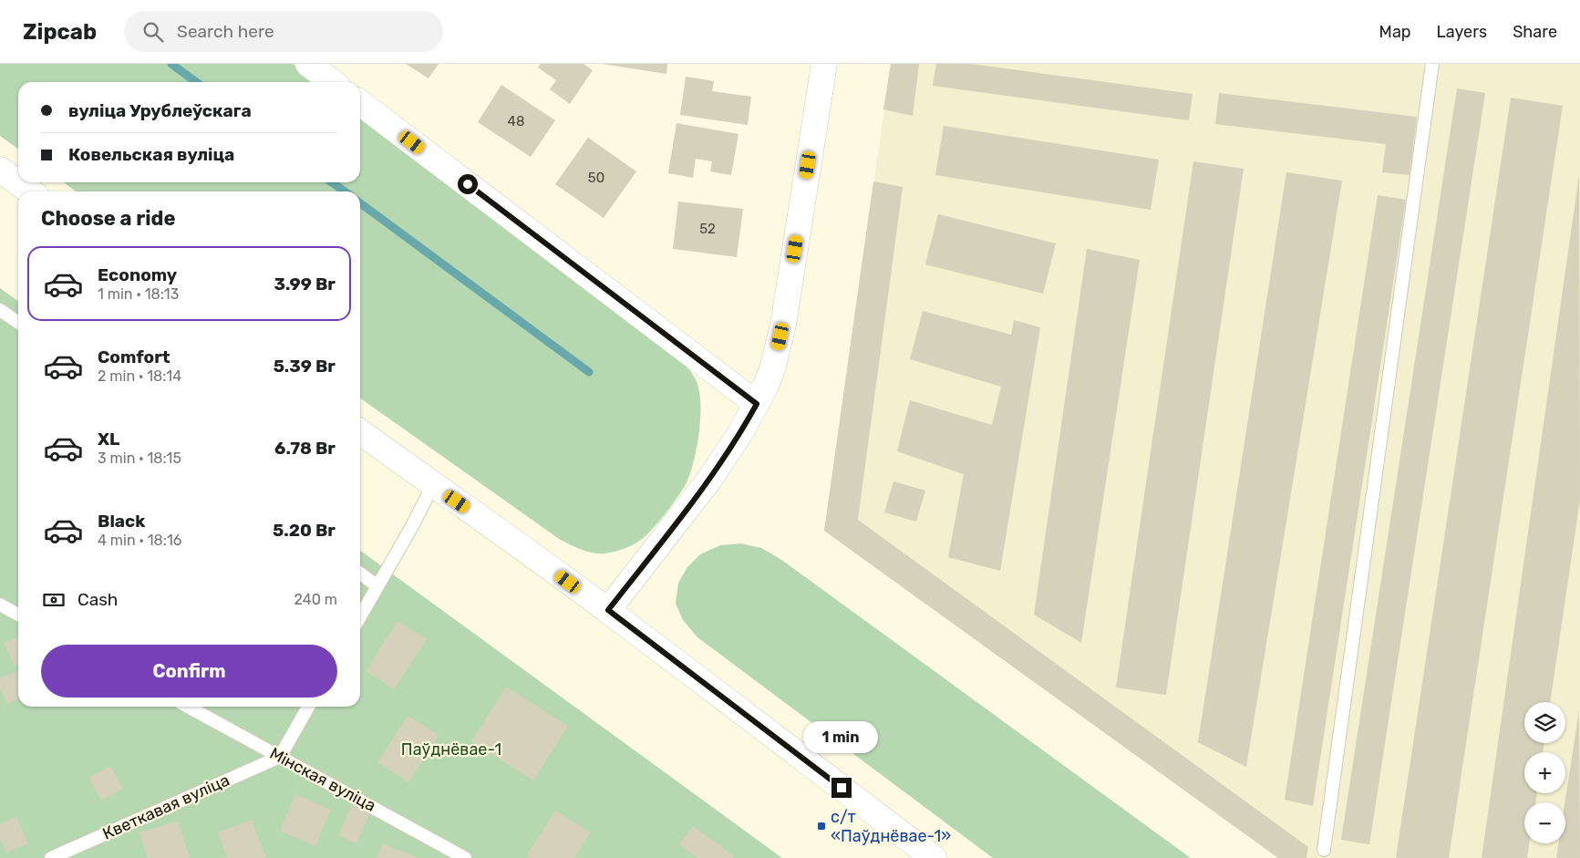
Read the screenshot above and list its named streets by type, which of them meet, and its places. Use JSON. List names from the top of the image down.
{
  "streets": {
    "lane": ["Мінская вуліца", "Кветкавая вуліца"]
  },
  "crossings": [
    ["Мінская вуліца", "Кветкавая вуліца"]
  ],
  "parks": ["Паўднёвае-1"],
  "places": {
    "transit": ["с/т «Паўднёвае-1»"]
  },
  "house_numbers": ["48", "50", "52"],
  "page": {
    "header": "Zipcab",
    "search": "Search here",
    "nav": ["Map", "Layers", "Share"],
    "banner": ["вуліца Урублеўскага", "Ковельская вуліца"],
    "heading": "Choose a ride",
    "list": [
      {
        "name": "Economy",
        "note": "1 min · 18:13",
        "value": "3.99 Br"
      },
      {
        "name": "Comfort",
        "note": "2 min · 18:14",
        "value": "5.39 Br"
      },
      {
        "name": "XL",
        "note": "3 min · 18:15",
        "value": "6.78 Br"
      },
      {
        "name": "Black",
        "note": "4 min · 18:16",
        "value": "5.20 Br"
      }
    ],
    "pay": ["Cash", "240 m"],
    "buttons": "Confirm",
    "map_buttons": ["+", "−"],
    "bubble": "1 min"
  }
}
